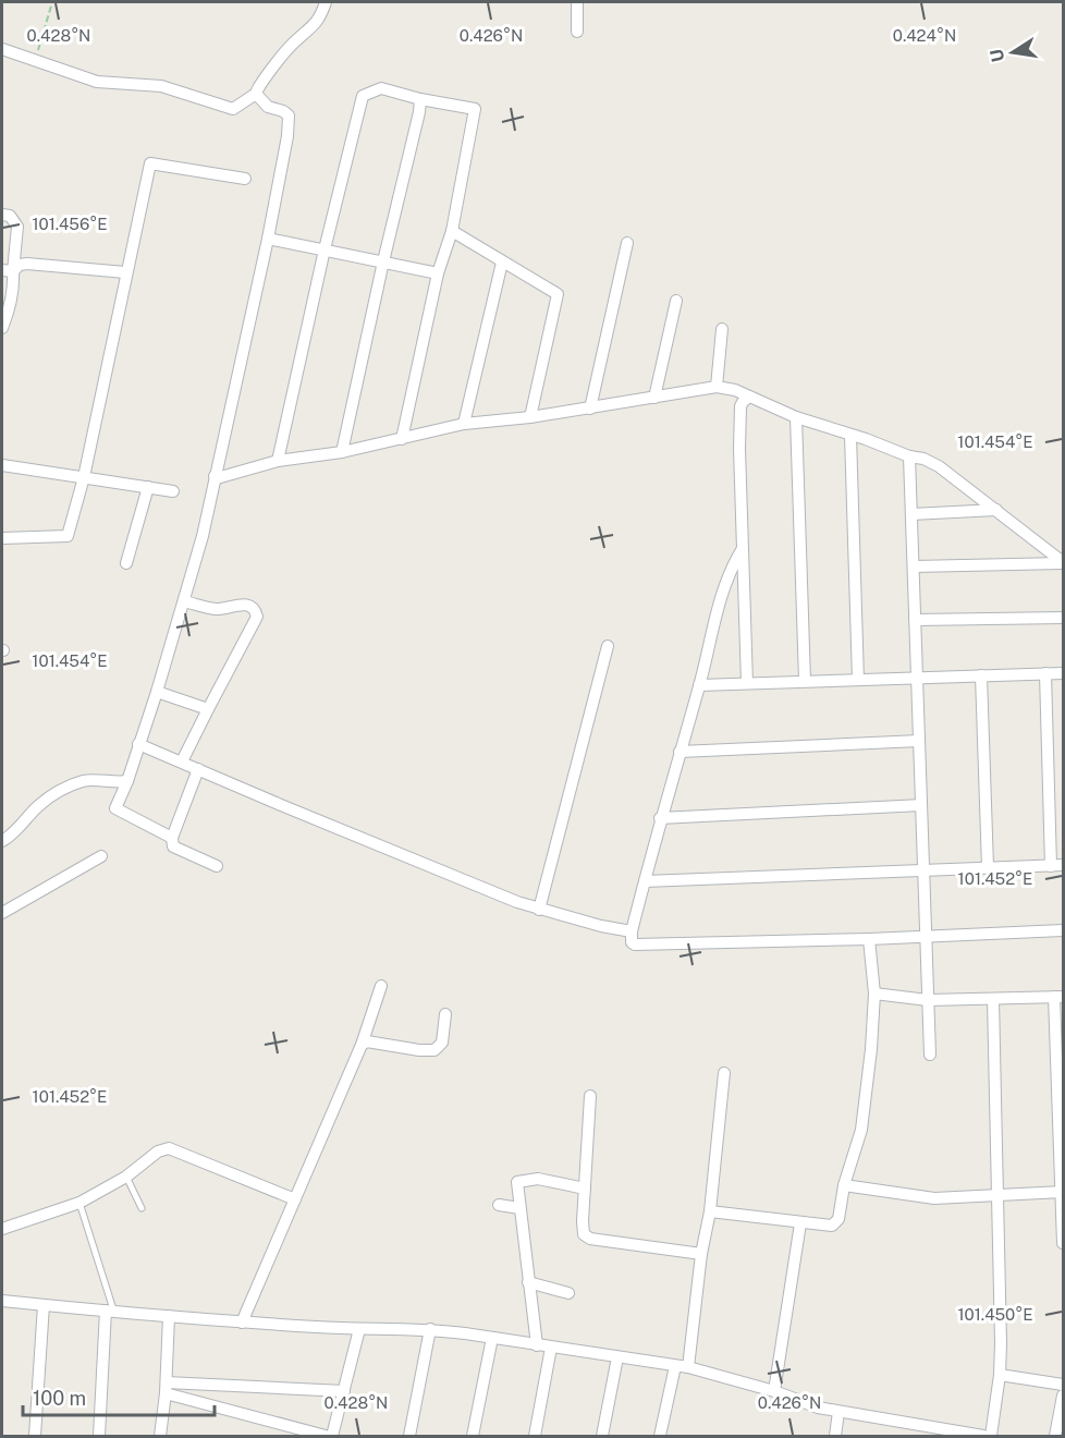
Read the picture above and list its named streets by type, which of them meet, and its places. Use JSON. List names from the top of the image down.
{
  "scale_bar": "100 m",
  "north": "left",
  "coordinates": [
    "0.428°N",
    "0.426°N",
    "0.424°N",
    "101.456°E",
    "101.454°E",
    "101.452°E",
    "101.450°E"
  ]
}
